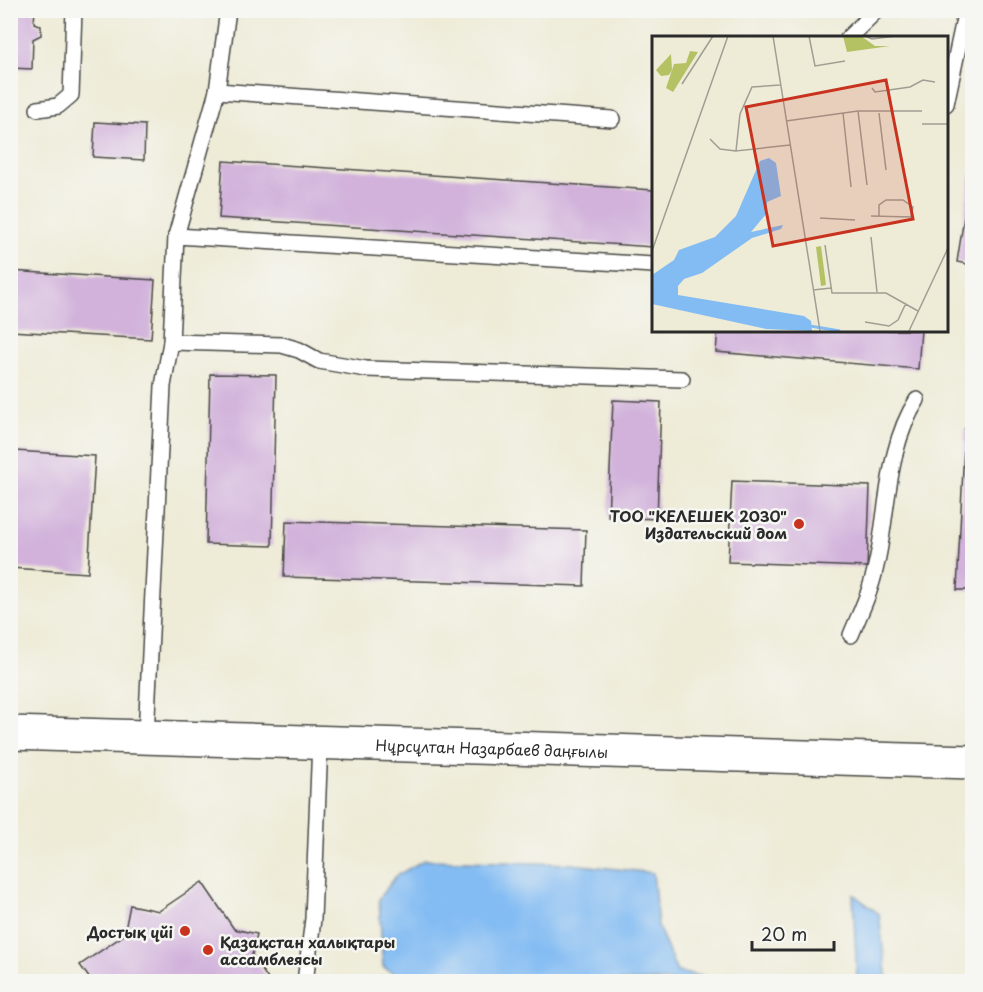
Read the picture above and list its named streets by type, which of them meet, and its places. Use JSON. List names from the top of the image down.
{
  "streets": {
    "main road": ["Нұрсұлтан Назарбаев даңғылы"]
  },
  "places": ["ТОО \"КЕЛЕШЕК 2030\" Издательский дом", "Достық үйі", "Қазақстан халықтары ассамблеясы"],
  "scale_bar": "20 m"
}
